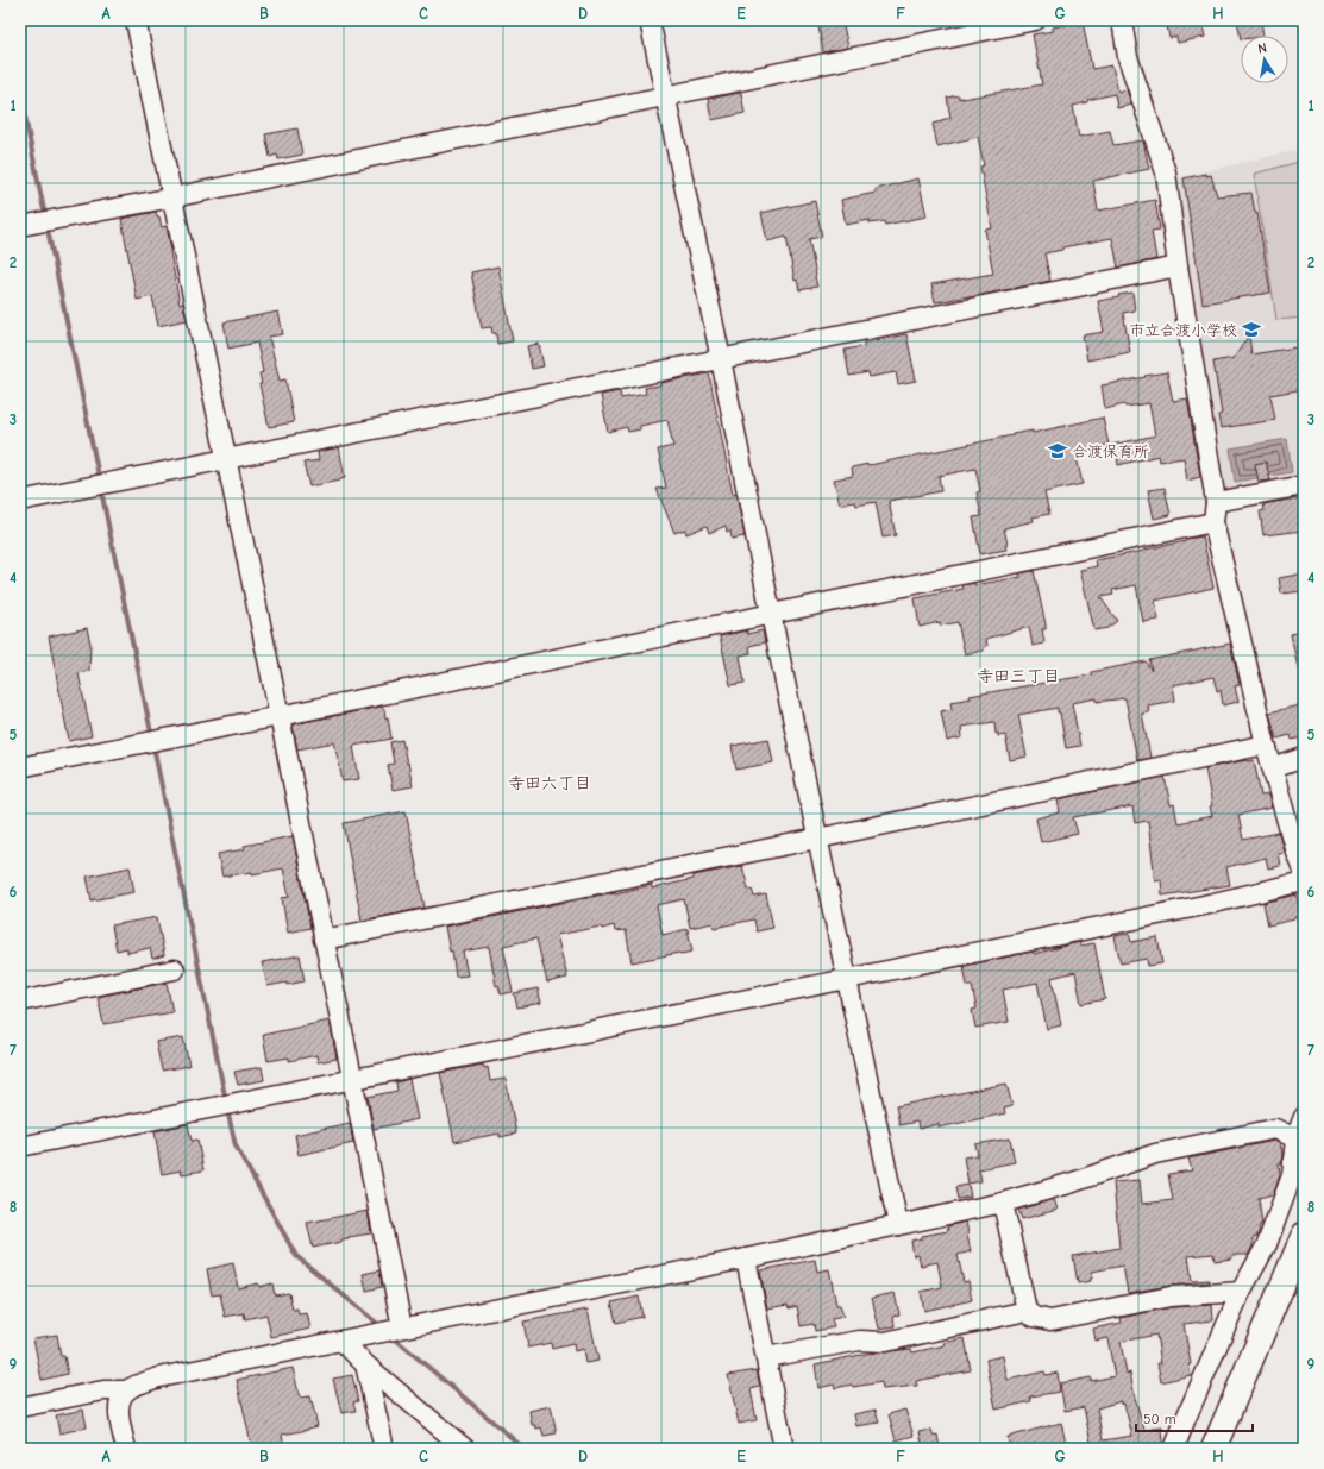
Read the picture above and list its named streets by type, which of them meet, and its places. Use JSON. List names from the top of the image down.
{
  "districts": ["寺田三丁目", "寺田六丁目"],
  "places": {
    "school or university": ["市立合渡小学校", "合渡保育所"]
  },
  "scale_bar": "50 m",
  "north": "top",
  "grid": {
    "columns": [
      "A",
      "B",
      "C",
      "D",
      "E",
      "F",
      "G",
      "H"
    ],
    "rows": [
      "1",
      "2",
      "3",
      "4",
      "5",
      "6",
      "7",
      "8",
      "9"
    ]
  }
}
